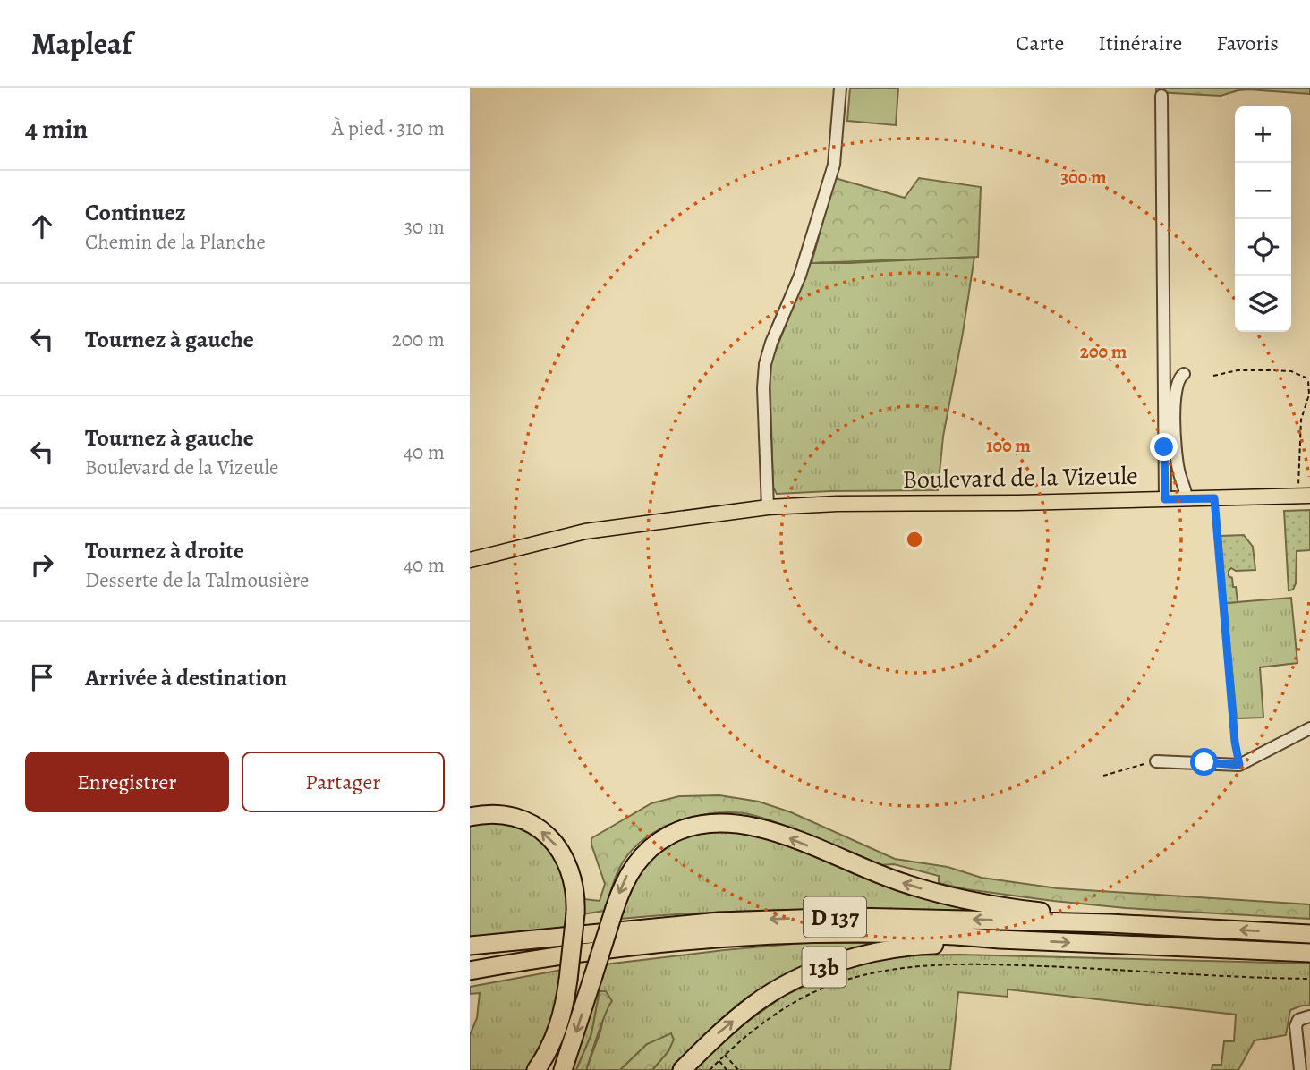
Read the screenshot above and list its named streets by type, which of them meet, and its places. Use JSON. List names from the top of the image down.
{
  "streets": {
    "highway": ["D 137", "13b"],
    "main road": ["Boulevard de la Vizeule"]
  },
  "crossings": [
    ["D 137", "13b"]
  ],
  "page": {
    "header": "Mapleaf",
    "nav": ["Carte", "Itinéraire", "Favoris"],
    "heading": ["4 min", "À pied · 310 m"],
    "map_buttons": ["+", "−"],
    "list": [
      ["Continuez", "Chemin de la Planche", "30 m"],
      ["Tournez à gauche", "200 m"],
      ["Tournez à gauche", "Boulevard de la Vizeule", "40 m"],
      ["Tournez à droite", "Desserte de la Talmousière", "40 m"],
      "Arrivée à destination"
    ],
    "buttons": ["Enregistrer", "Partager"]
  },
  "rings": ["300 m", "200 m", "100 m"]
}
